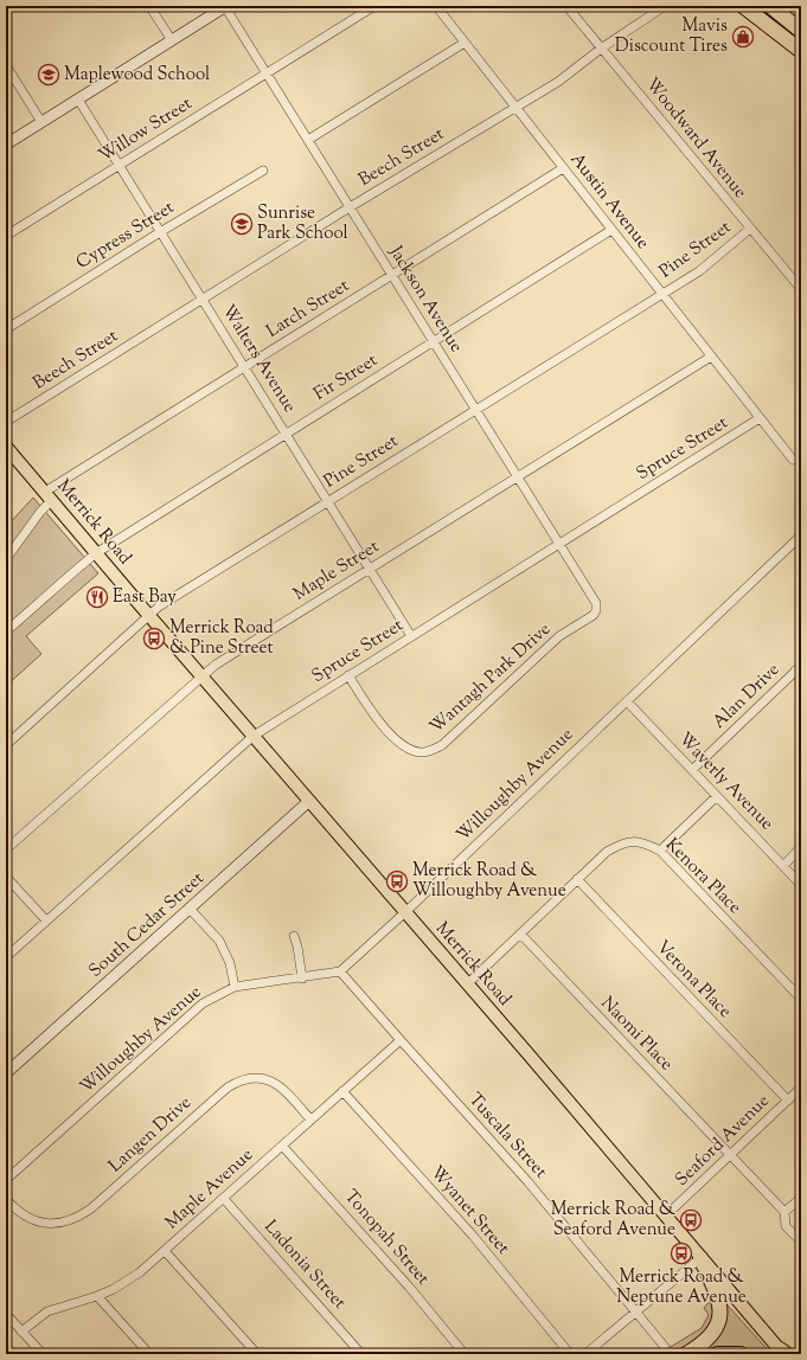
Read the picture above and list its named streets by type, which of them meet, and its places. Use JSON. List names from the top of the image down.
{
  "streets": {
    "main road": ["Merrick Road"],
    "street": [
      "Willow Street",
      "Woodward Avenue",
      "Beech Street",
      "Austin Avenue",
      "Cypress Street",
      "Pine Street",
      "Jackson Avenue",
      "Larch Street",
      "Walters Avenue",
      "Fir Street",
      "Spruce Street",
      "Maple Street",
      "Wantagh Park Drive",
      "Alan Drive",
      "Waverly Avenue",
      "Willoughby Avenue",
      "Kenora Place",
      "South Cedar Street",
      "Verona Place",
      "Naomi Place",
      "Langen Drive",
      "Tuscala Street",
      "Seaford Avenue",
      "Maple Avenue",
      "Wyanet Street",
      "Tonopah Street",
      "Ladonia Street"
    ]
  },
  "crossings": [
    ["Willow Street", "Jackson Avenue"],
    ["Willow Street", "Walters Avenue"],
    ["Woodward Avenue", "Beech Street"],
    ["Woodward Avenue", "Pine Street"],
    ["Beech Street", "Austin Avenue"],
    ["Beech Street", "Jackson Avenue"],
    ["Beech Street", "Walters Avenue"],
    ["Austin Avenue", "Pine Street"],
    ["Austin Avenue", "Larch Street"],
    ["Austin Avenue", "Fir Street"],
    ["Austin Avenue", "Spruce Street"],
    ["Austin Avenue", "Maple Street"],
    ["Cypress Street", "Walters Avenue"],
    ["Pine Street", "Jackson Avenue"],
    ["Pine Street", "Walters Avenue"],
    ["Pine Street", "Merrick Road"],
    ["Jackson Avenue", "Larch Street"],
    ["Jackson Avenue", "Fir Street"],
    ["Jackson Avenue", "Spruce Street"],
    ["Jackson Avenue", "Maple Street"],
    ["Jackson Avenue", "Wantagh Park Drive"],
    ["Larch Street", "Walters Avenue"],
    ["Larch Street", "Merrick Road"],
    ["Walters Avenue", "Fir Street"],
    ["Walters Avenue", "Spruce Street"],
    ["Walters Avenue", "Maple Street"],
    ["Fir Street", "Merrick Road"],
    ["Spruce Street", "Merrick Road"],
    ["Spruce Street", "Wantagh Park Drive"],
    ["Merrick Road", "Maple Street"],
    ["Merrick Road", "Willoughby Avenue"],
    ["Merrick Road", "Kenora Place"],
    ["Merrick Road", "South Cedar Street"],
    ["Merrick Road", "Seaford Avenue"],
    ["Alan Drive", "Waverly Avenue"],
    ["Waverly Avenue", "Willoughby Avenue"],
    ["Willoughby Avenue", "Tuscala Street"],
    ["Kenora Place", "Verona Place"],
    ["Kenora Place", "Naomi Place"],
    ["Verona Place", "Seaford Avenue"],
    ["Naomi Place", "Seaford Avenue"],
    ["Langen Drive", "Maple Avenue"],
    ["Tuscala Street", "Maple Avenue"],
    ["Maple Avenue", "Wyanet Street"],
    ["Maple Avenue", "Tonopah Street"],
    ["Maple Avenue", "Ladonia Street"]
  ],
  "places": {
    "shop": ["Mavis Discount Tires"],
    "school or university": ["Maplewood School", "Sunrise Park School"],
    "restaurant": ["East Bay"],
    "bus stop": [
      "Merrick Road & Pine Street",
      "Merrick Road & Willoughby Avenue",
      "Merrick Road & Seaford Avenue",
      "Merrick Road & Neptune Avenue"
    ]
  }
}
